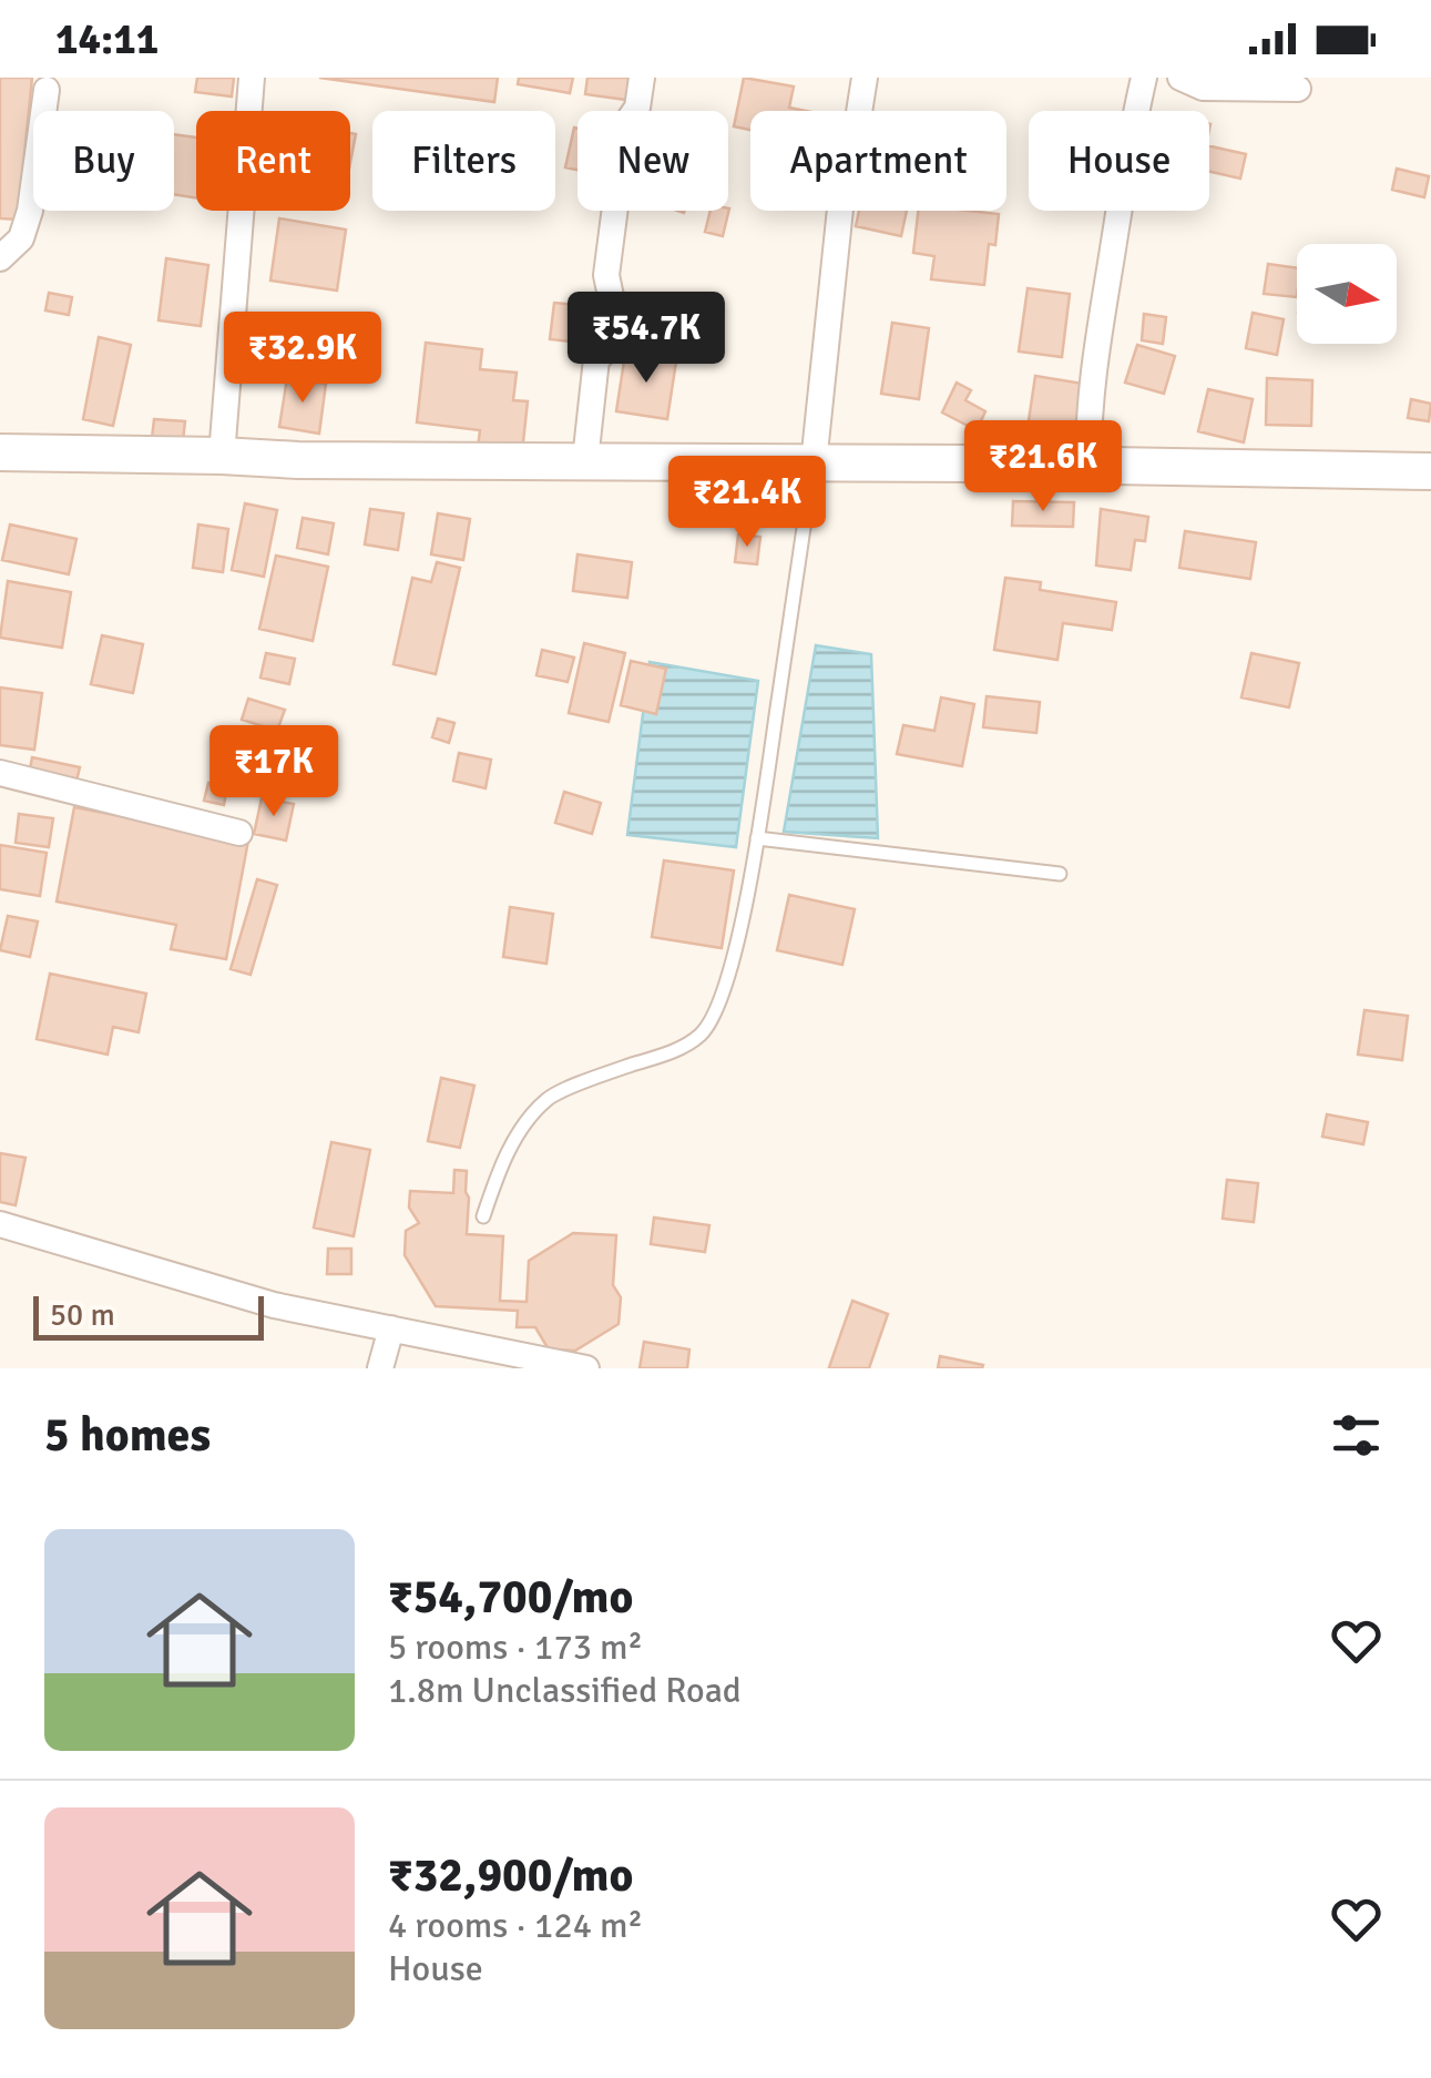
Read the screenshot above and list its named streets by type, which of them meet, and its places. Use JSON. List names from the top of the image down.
{
  "scale_bar": "50 m",
  "north": "right",
  "page": {
    "status": "14:11",
    "chip": [
      "Buy",
      "Rent",
      "Filters",
      "New",
      "Apartment",
      "House"
    ],
    "price": [
      "₹54.7K",
      "₹32.9K",
      "₹21.6K",
      "₹21.4K",
      "₹17K"
    ],
    "scale": "50 m",
    "heading": "5 homes",
    "list": [
      {
        "name": "₹54,700/mo",
        "note": "5 rooms · 173 m² · 1.8m Unclassified Road"
      },
      {
        "name": "₹32,900/mo",
        "note": "4 rooms · 124 m² · House"
      }
    ]
  }
}
